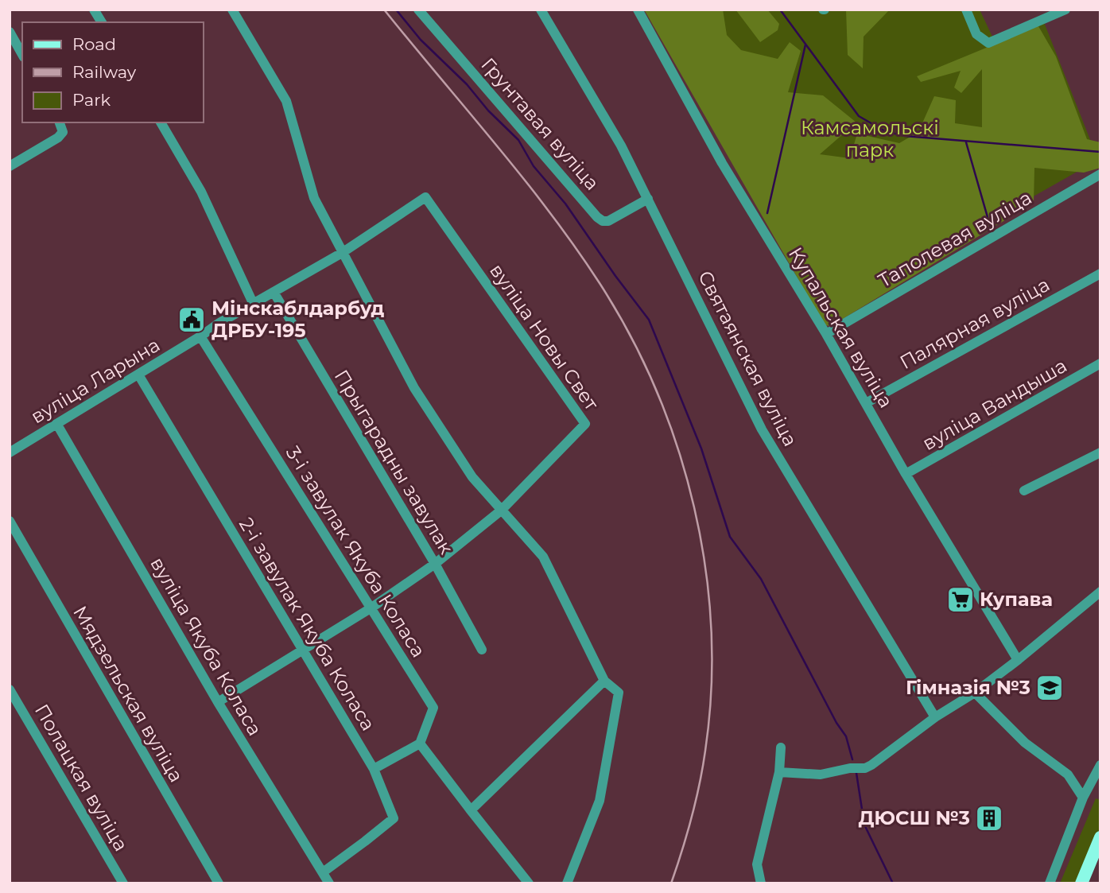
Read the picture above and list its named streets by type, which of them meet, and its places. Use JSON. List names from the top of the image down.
{
  "streets": {
    "street": [
      "Грунтавая вуліца",
      "Таполевая вуліца",
      "Палярная вуліца",
      "Купальская вуліца",
      "вуліца Новы Свет",
      "Святаянская вуліца",
      "вуліца Ларына",
      "вуліца Вандыша",
      "Прыгарадны завулак",
      "3-і завулак Якуба Коласа",
      "2-і завулак Якуба Коласа",
      "вуліца Якуба Коласа",
      "Мядзельская вуліца",
      "Полацкая вуліца"
    ]
  },
  "crossings": [
    ["Грунтавая вуліца", "Святаянская вуліца"],
    ["Таполевая вуліца", "Купальская вуліца"],
    ["Палярная вуліца", "Купальская вуліца"],
    ["Купальская вуліца", "вуліца Вандыша"],
    ["вуліца Новы Свет", "вуліца Ларына"],
    ["вуліца Ларына", "Прыгарадны завулак"],
    ["вуліца Ларына", "3-і завулак Якуба Коласа"],
    ["вуліца Ларына", "2-і завулак Якуба Коласа"],
    ["вуліца Ларына", "вуліца Якуба Коласа"],
    ["2-і завулак Якуба Коласа", "вуліца Якуба Коласа"]
  ],
  "parks": ["Камсамольскі парк"],
  "places": {
    "public building": ["Мінскаблдарбуд ДРБУ-195"],
    "supermarket": ["Купава"],
    "school or university": ["Гімназія №3"],
    "building": ["ДЮСШ №3"]
  },
  "legend": ["Road", "Railway", "Park"]
}
